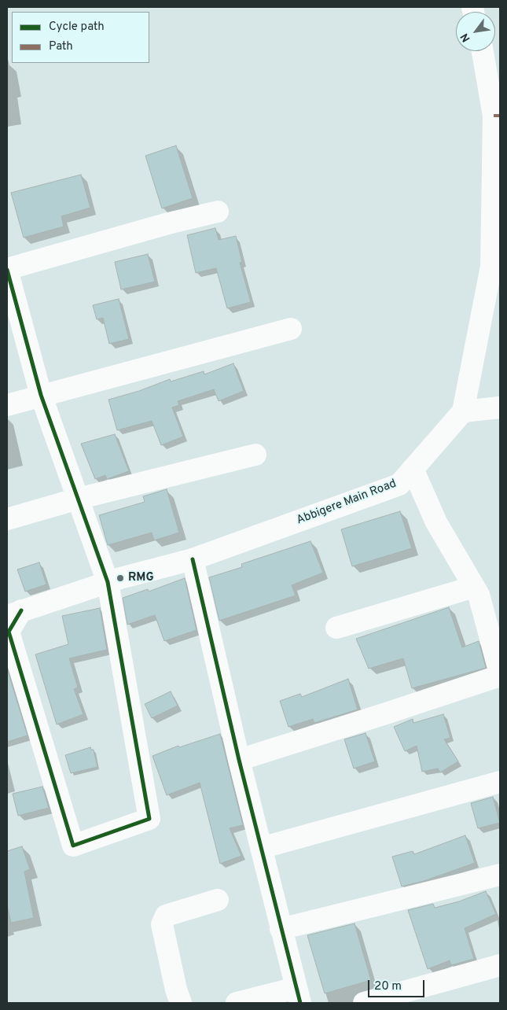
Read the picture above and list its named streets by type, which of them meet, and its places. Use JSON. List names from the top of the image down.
{
  "streets": {
    "street": ["Abbigere Main Road"]
  },
  "places": ["RMG"],
  "legend": ["Cycle path", "Path"],
  "scale_bar": "20 m",
  "north": "bottom left"
}
